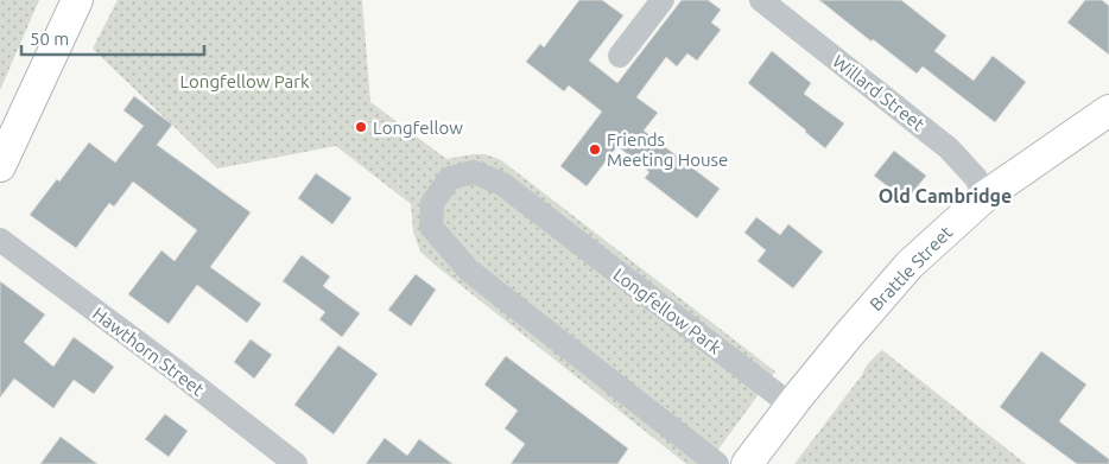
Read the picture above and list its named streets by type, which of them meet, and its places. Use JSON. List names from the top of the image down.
{
  "streets": {
    "main road": ["Brattle Street"],
    "street": ["Willard Street", "Longfellow Park", "Hawthorn Street"]
  },
  "crossings": [
    ["Willard Street", "Brattle Street"],
    ["Brattle Street", "Longfellow Park"]
  ],
  "districts": ["Old Cambridge"],
  "parks": ["Longfellow Park"],
  "places": ["Longfellow", "Friends Meeting House"],
  "scale_bar": "50 m"
}
